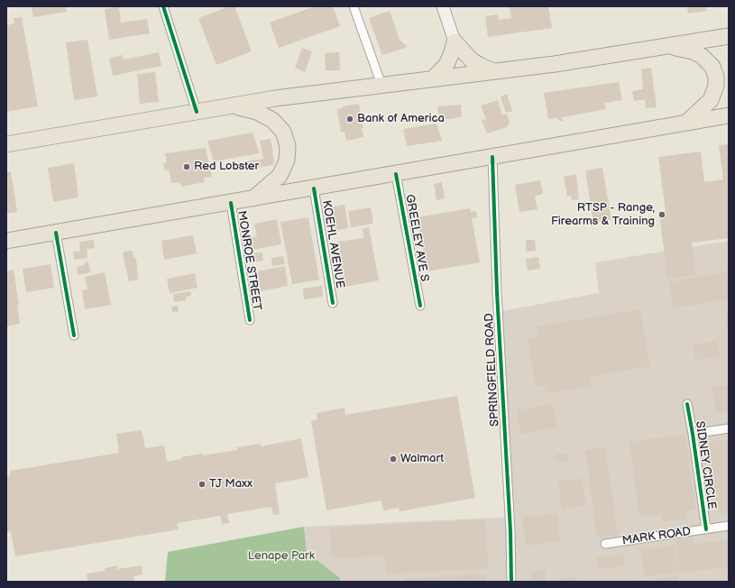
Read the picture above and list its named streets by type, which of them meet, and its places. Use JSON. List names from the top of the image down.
{
  "streets": {
    "street": [
      "GREELEY AVE S",
      "KOEHL AVENUE",
      "MONROE STREET",
      "SPRINGFIELD ROAD",
      "SIDNEY CIRCLE",
      "MARK ROAD"
    ]
  },
  "crossings": [
    ["SIDNEY CIRCLE", "MARK ROAD"]
  ],
  "parks": ["Lenape Park"],
  "places": [
    "Bank of America",
    "Red Lobster",
    "RTSP - Range, Firearms & Training",
    "Walmart",
    "TJ Maxx"
  ]
}
